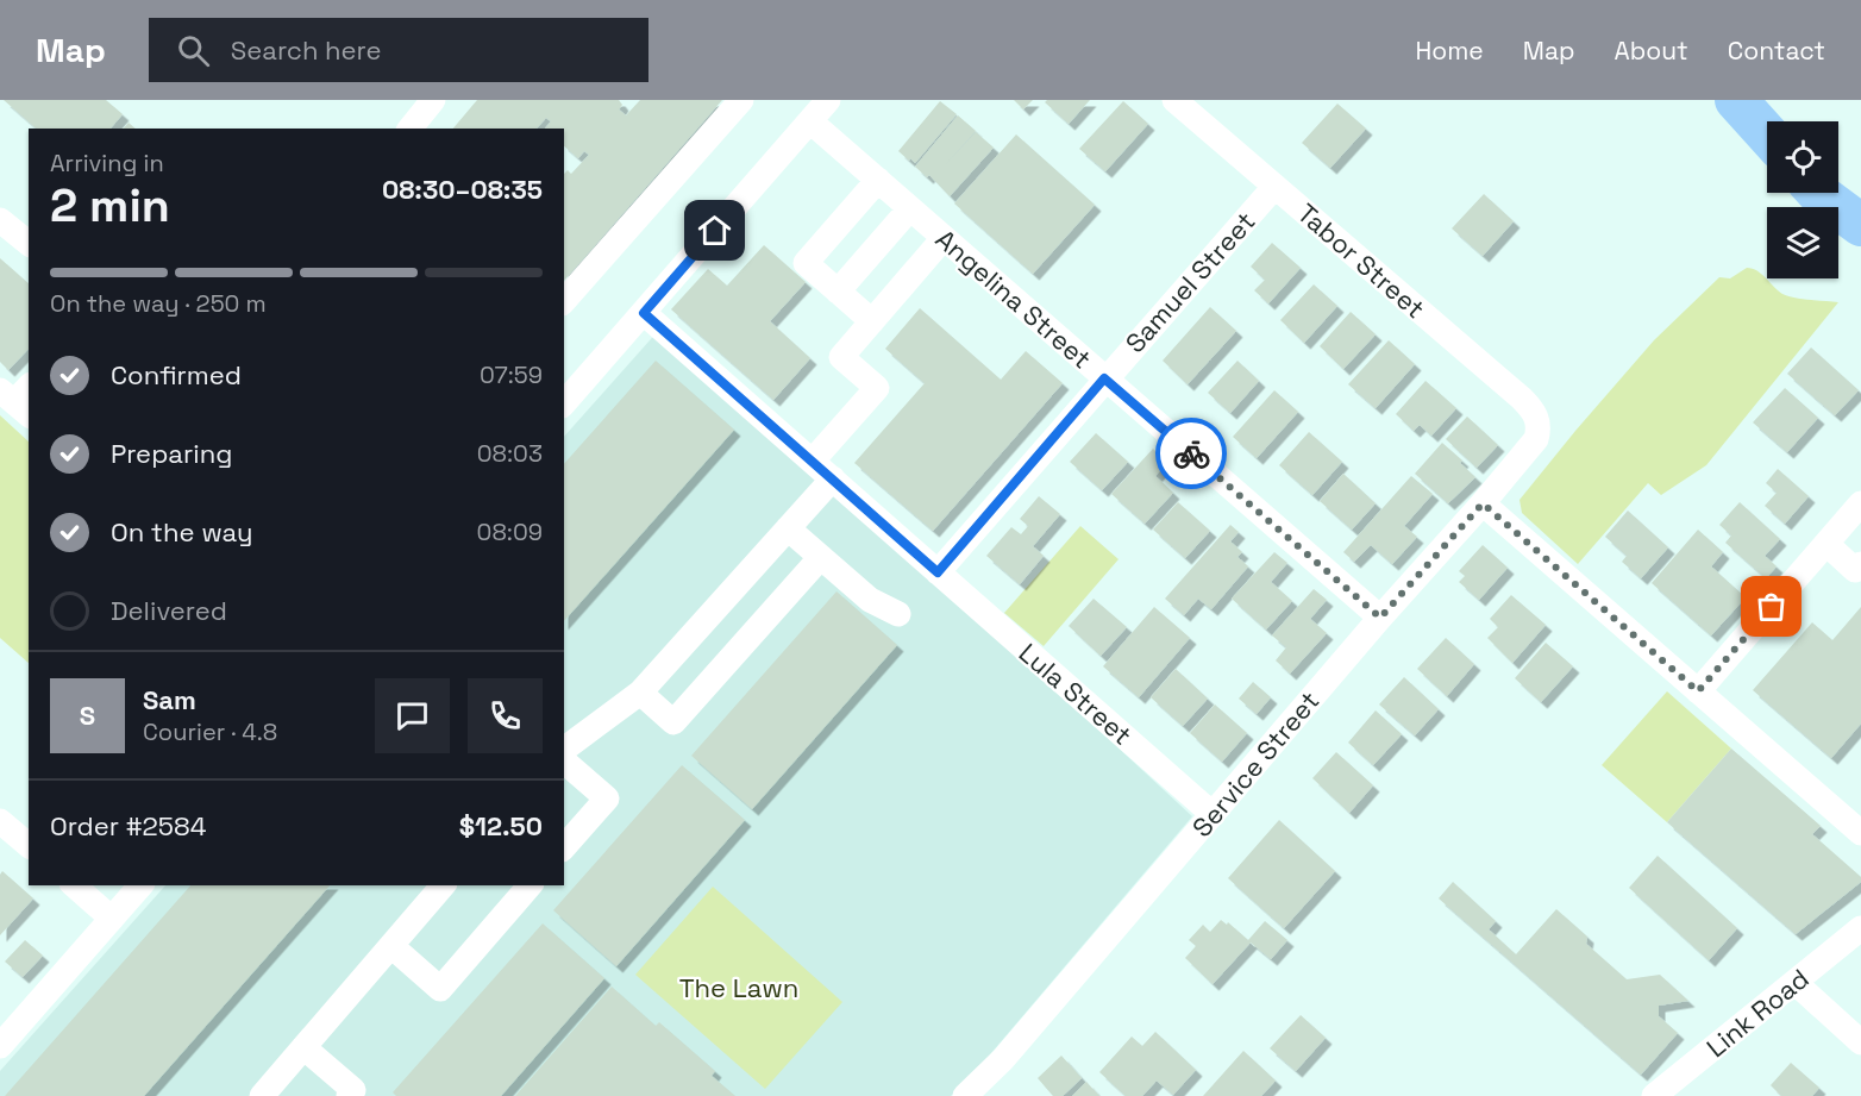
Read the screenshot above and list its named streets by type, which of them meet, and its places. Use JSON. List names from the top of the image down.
{
  "streets": {
    "street": [
      "Tabor Street",
      "Samuel Street",
      "Angelina Street",
      "Lula Street",
      "Service Street",
      "Link Road"
    ]
  },
  "crossings": [
    ["Tabor Street", "Samuel Street"],
    ["Tabor Street", "Service Street"],
    ["Samuel Street", "Angelina Street"],
    ["Samuel Street", "Lula Street"],
    ["Angelina Street", "Service Street"],
    ["Lula Street", "Service Street"]
  ],
  "parks": ["The Lawn"],
  "page": {
    "header": "Map",
    "search": "Search here",
    "nav": [
      "Home",
      "Map",
      "About",
      "Contact"
    ],
    "heading": ["2 min", "Arriving in", "08:30–08:35"],
    "panel": [
      "Sam",
      "Courier · 4.8",
      "Order #2584",
      "$12.50"
    ],
    "bar": "On the way · 250 m",
    "list": [
      ["Confirmed", "07:59"],
      ["Preparing", "08:03"],
      ["On the way", "08:09"],
      "Delivered"
    ],
    "round": "S"
  }
}
